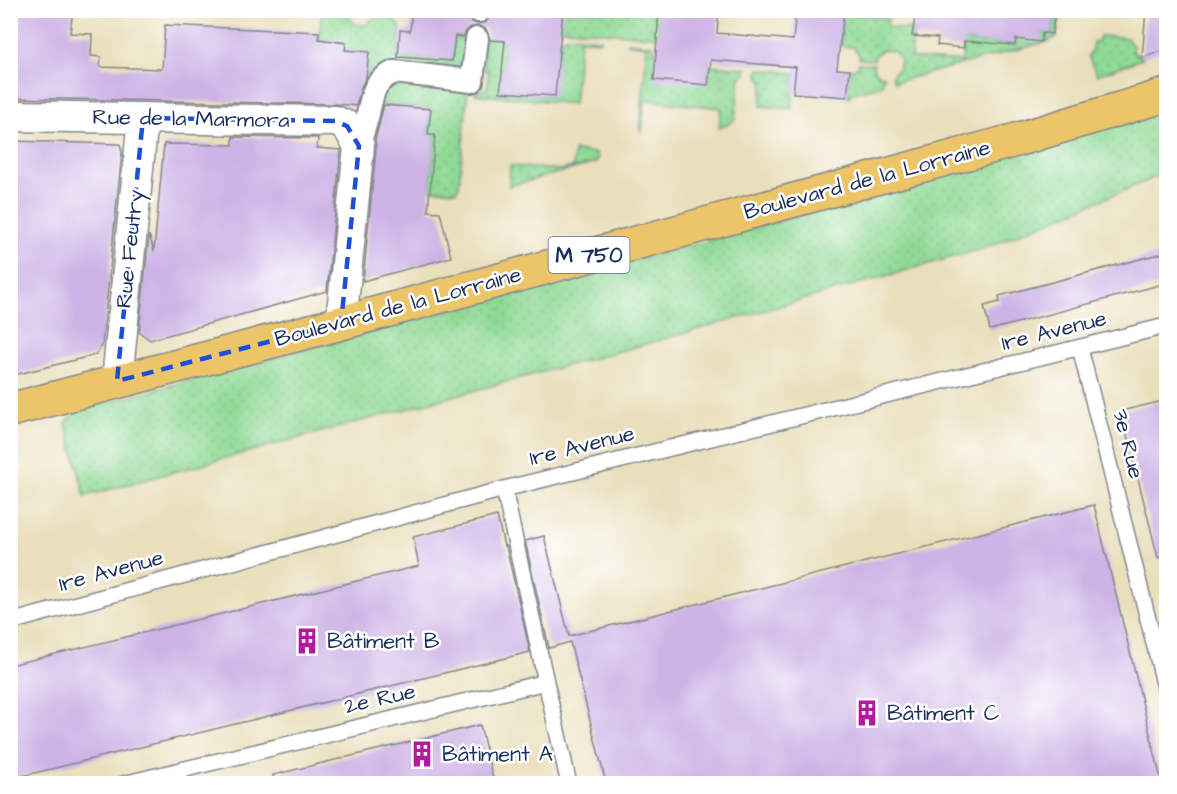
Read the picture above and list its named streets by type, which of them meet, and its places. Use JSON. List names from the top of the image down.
{
  "streets": {
    "main road": ["Boulevard de la Lorraine", "M 750"],
    "street": ["Rue de la Marmora", "Rue Feutry"],
    "lane": ["1re Avenue", "3e Rue", "2e Rue"]
  },
  "crossings": [
    ["Rue de la Marmora", "Rue Feutry"],
    ["Boulevard de la Lorraine", "Rue Feutry"],
    ["1re Avenue", "3e Rue"]
  ],
  "places": {
    "building": ["Bâtiment B", "Bâtiment C", "Bâtiment A"]
  }
}
